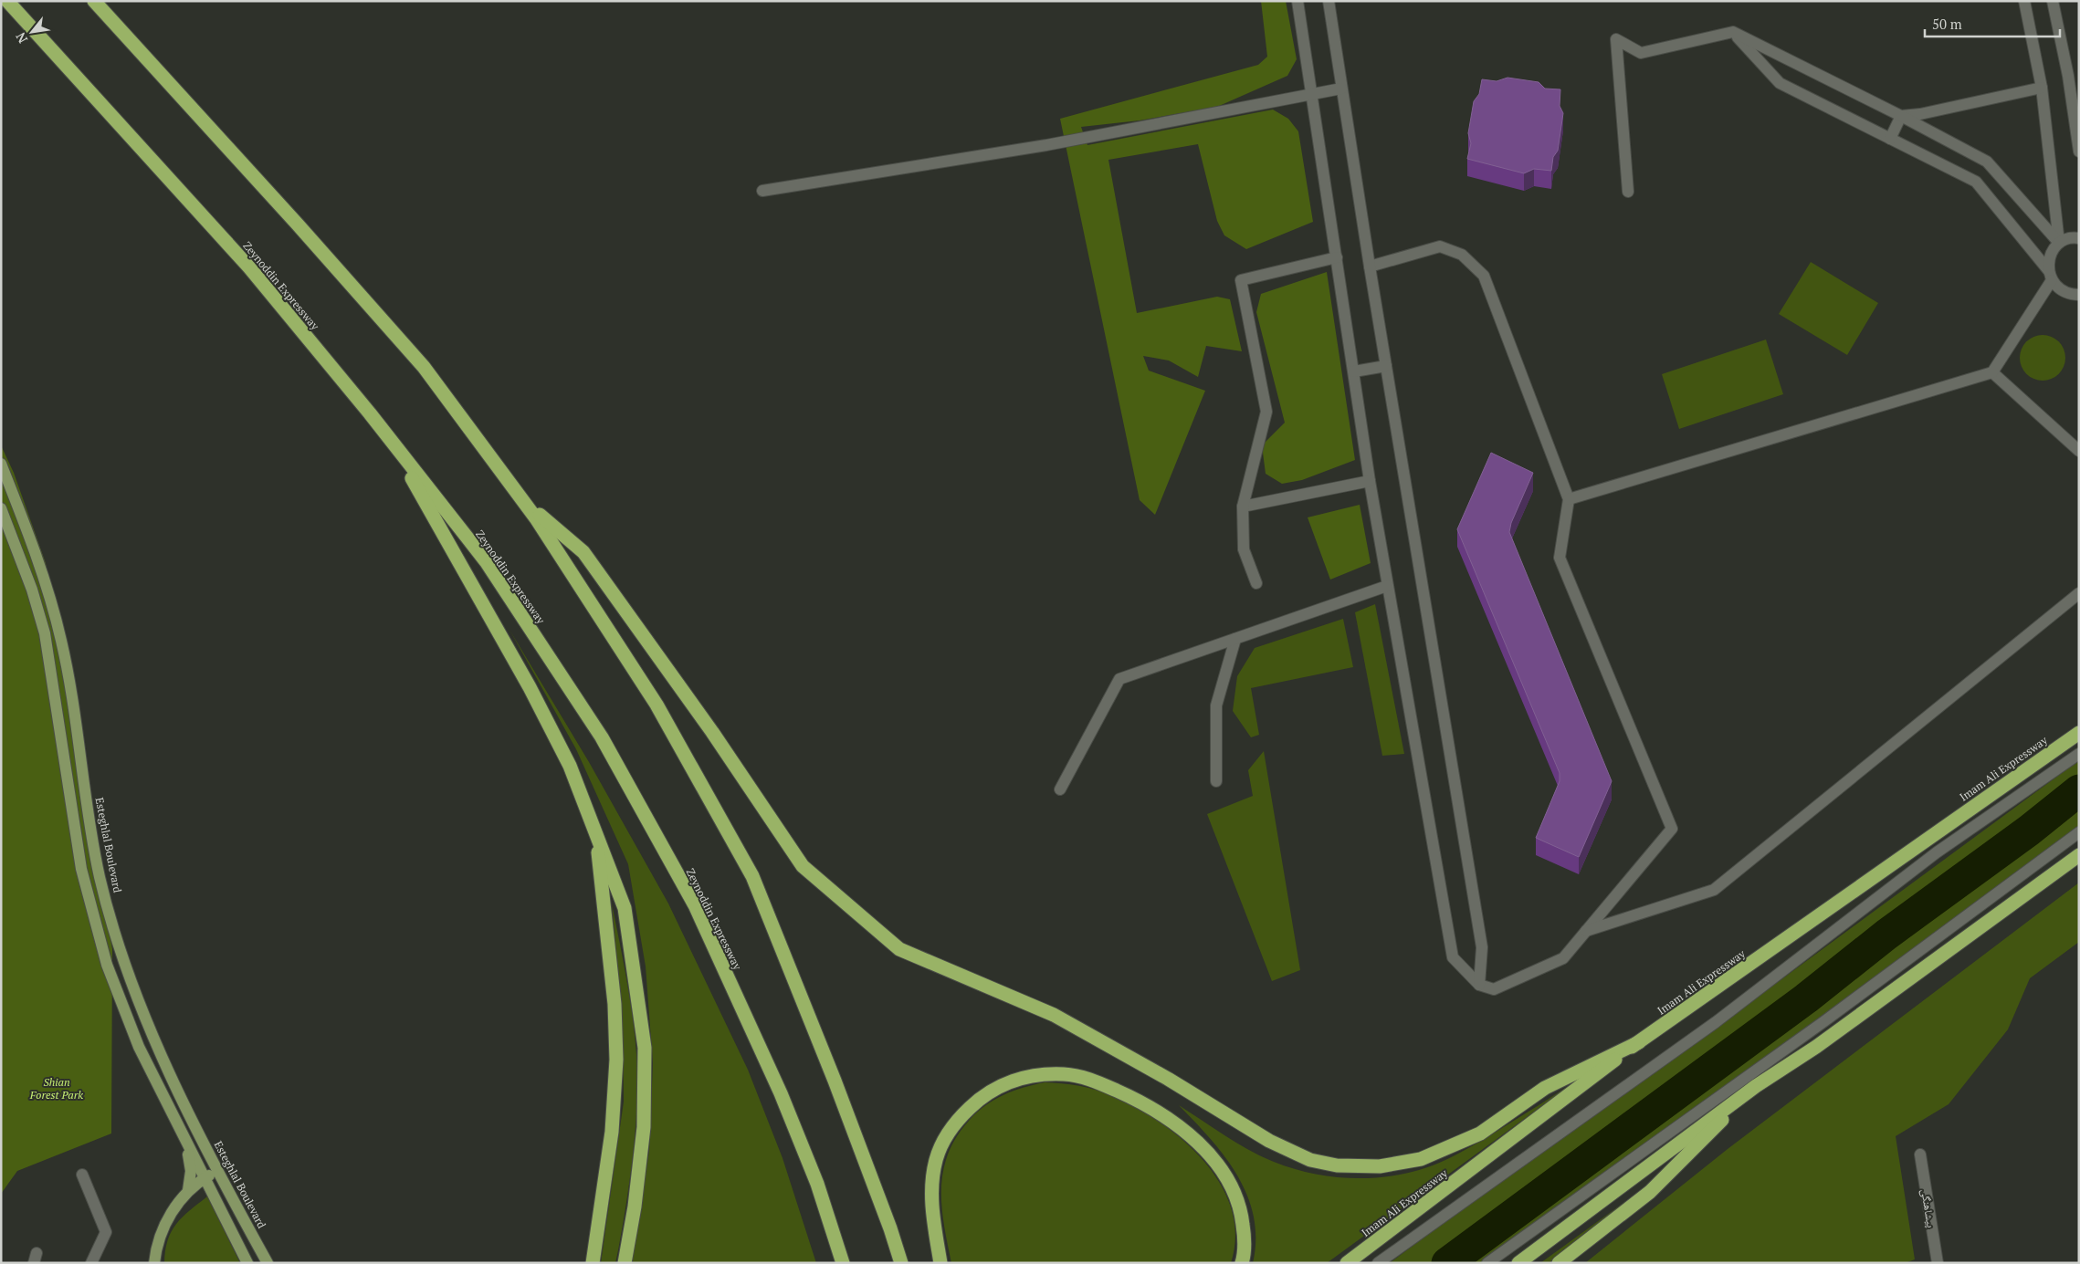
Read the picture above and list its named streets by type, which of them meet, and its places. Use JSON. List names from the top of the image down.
{
  "streets": {
    "highway": ["Zeynoddin Expressway", "Imam Ali Expressway"],
    "main road": ["Esteghlal Boulevard"],
    "street": ["پیشاهنگی"]
  },
  "parks": ["Shian Forest Park"],
  "scale_bar": "50 m",
  "north": "bottom left"
}
